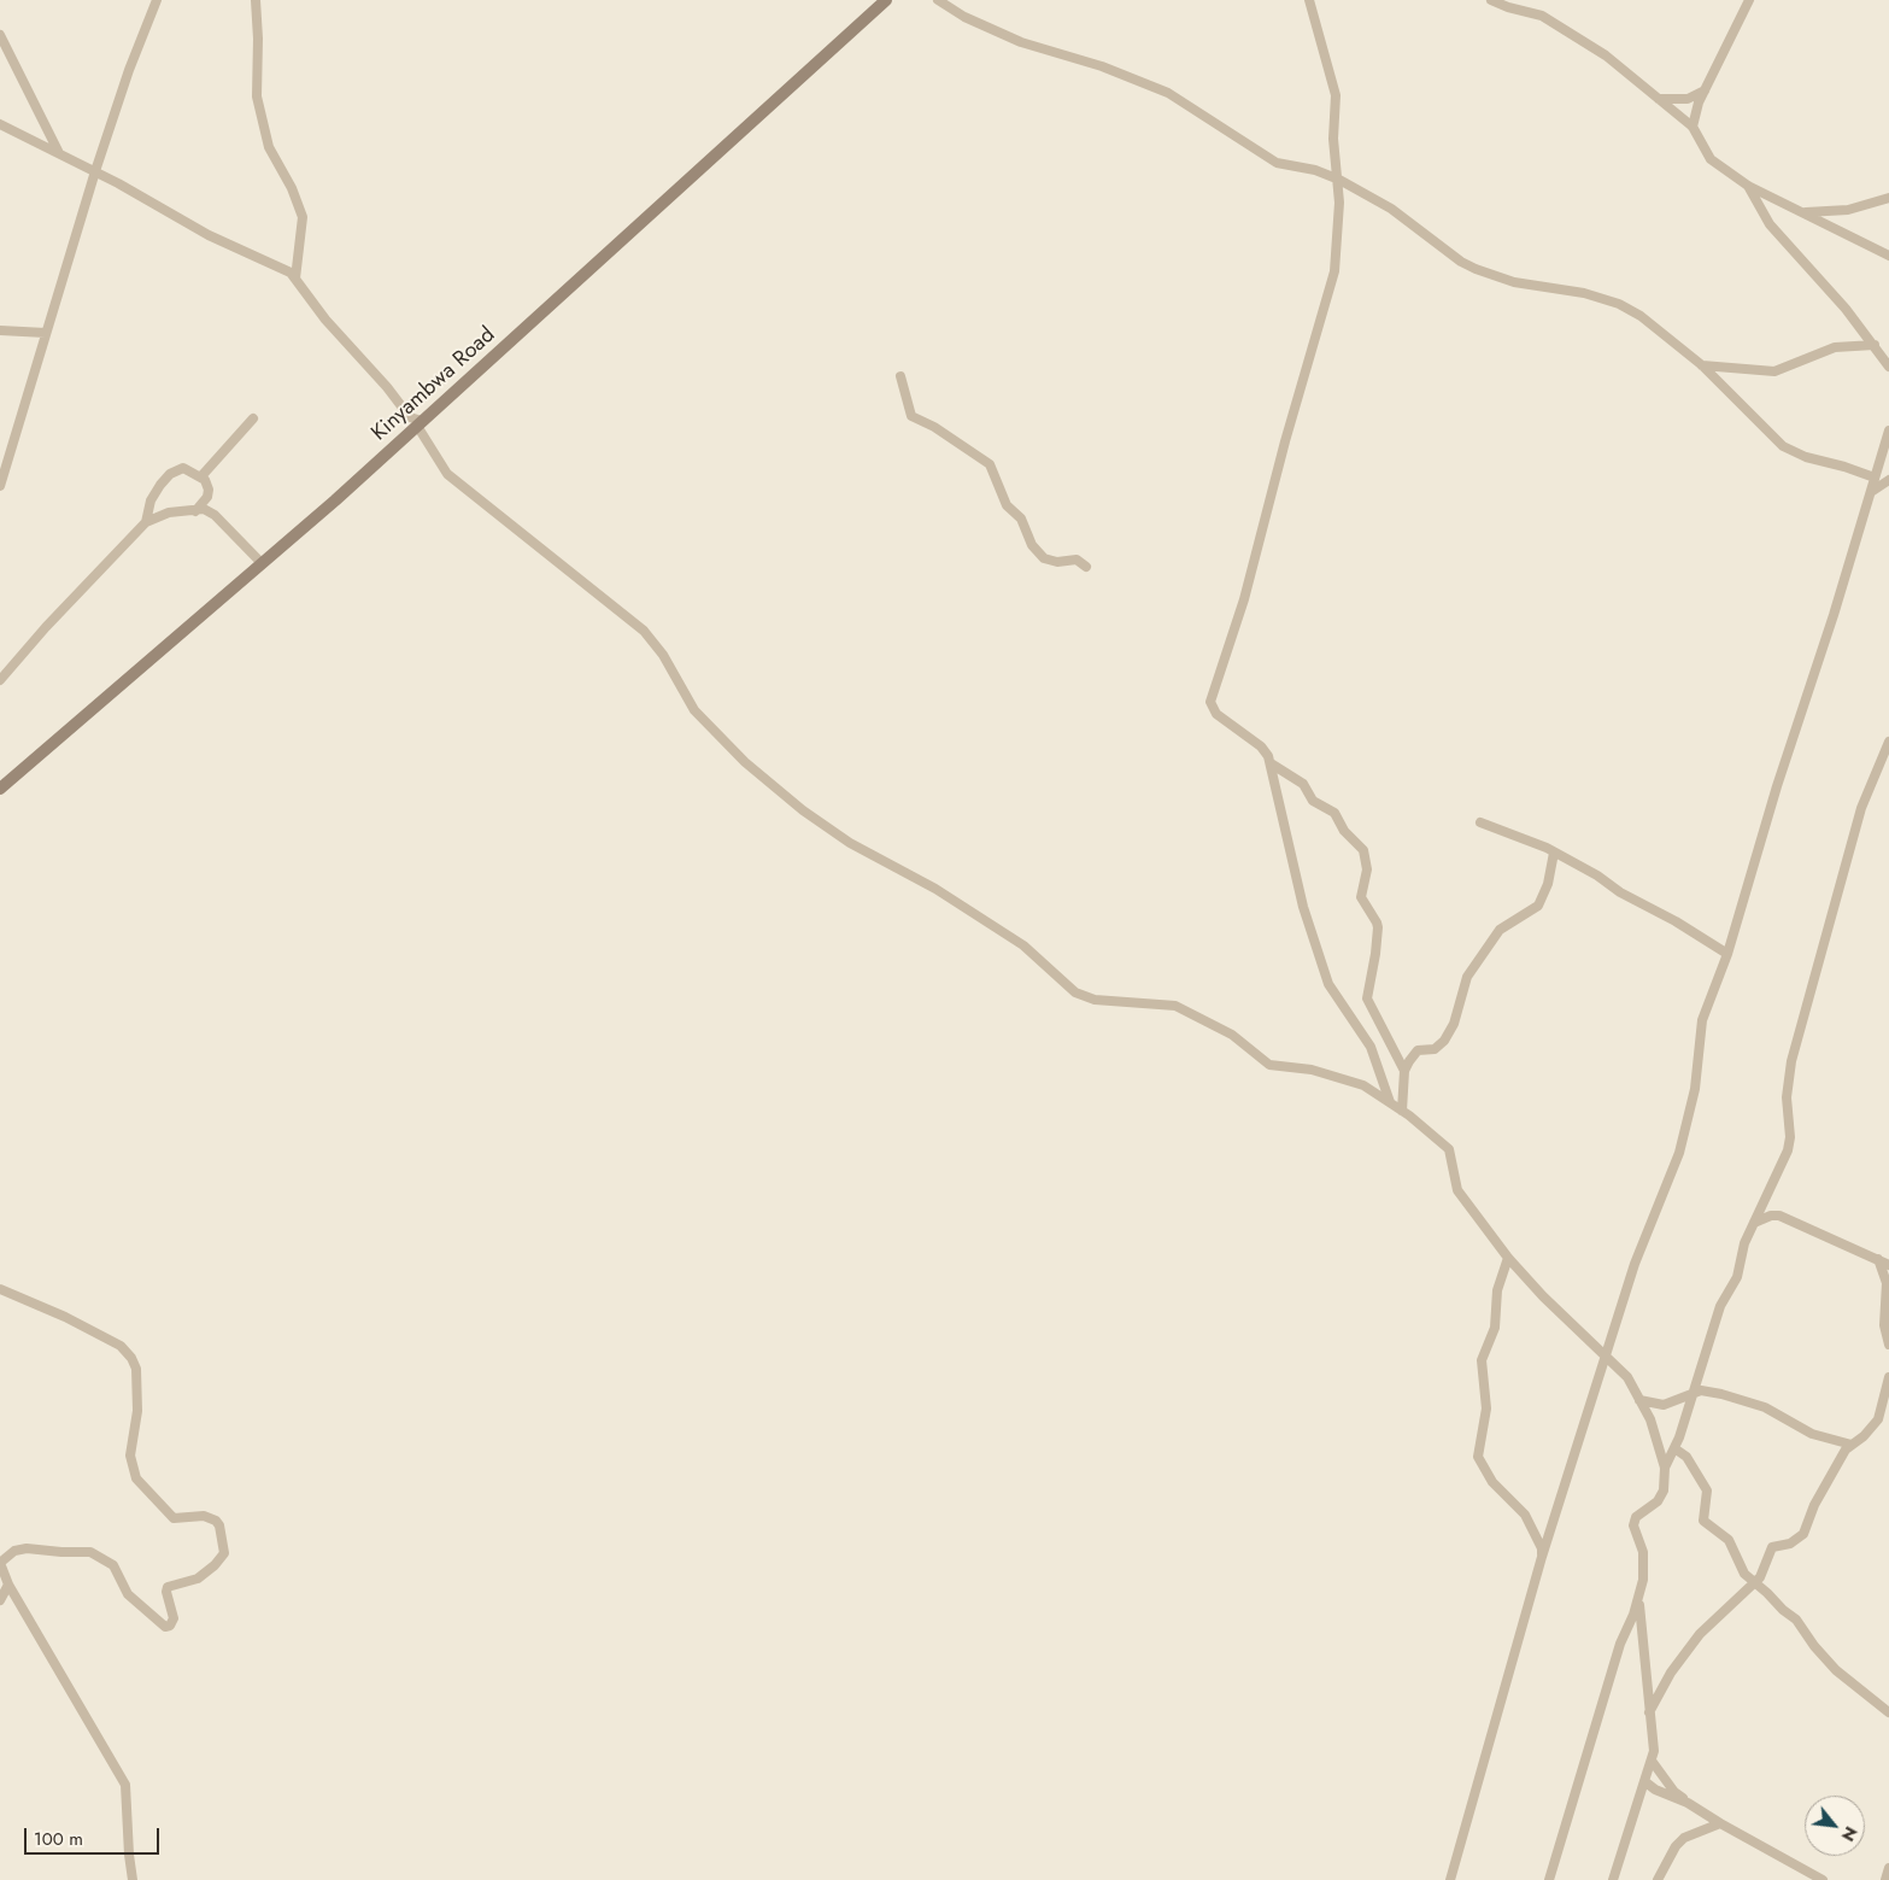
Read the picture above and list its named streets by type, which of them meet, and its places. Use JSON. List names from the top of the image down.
{
  "streets": {
    "street": ["Kinyambwa Road"]
  },
  "scale_bar": "100 m",
  "north": "bottom right"
}
